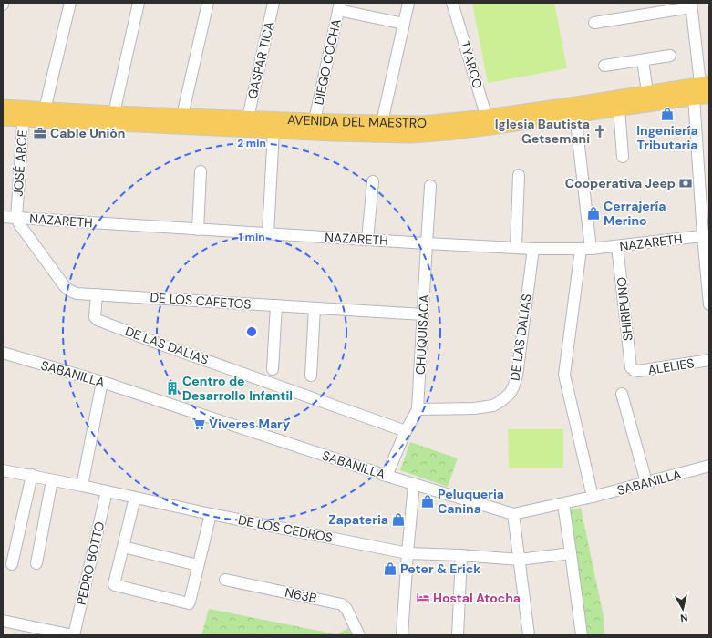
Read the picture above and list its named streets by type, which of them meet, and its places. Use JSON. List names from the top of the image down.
{
  "streets": {
    "main road": ["AVENIDA DEL MAESTRO"],
    "street": [
      "GASPAR TICA",
      "DIEGO COCHA",
      "TYARCO",
      "JOSÉ ARCE",
      "NAZARETH",
      "DE LOS CAFETOS",
      "SHIRIPUNO",
      "CHUQUISACA",
      "DE LAS DALIAS",
      "ALELIES",
      "SABANILLA",
      "DE LOS CEDROS",
      "PEDRO BOTTO",
      "N63B"
    ]
  },
  "crossings": [
    ["GASPAR TICA", "AVENIDA DEL MAESTRO"],
    ["DIEGO COCHA", "AVENIDA DEL MAESTRO"],
    ["TYARCO", "AVENIDA DEL MAESTRO"],
    ["AVENIDA DEL MAESTRO", "JOSÉ ARCE"],
    ["JOSÉ ARCE", "NAZARETH"],
    ["JOSÉ ARCE", "DE LOS CAFETOS"],
    ["NAZARETH", "DE LOS CAFETOS"],
    ["NAZARETH", "SHIRIPUNO"],
    ["NAZARETH", "CHUQUISACA"],
    ["NAZARETH", "DE LAS DALIAS"],
    ["DE LOS CAFETOS", "CHUQUISACA"],
    ["DE LOS CAFETOS", "DE LAS DALIAS"],
    ["SHIRIPUNO", "ALELIES"],
    ["CHUQUISACA", "DE LAS DALIAS"],
    ["CHUQUISACA", "SABANILLA"],
    ["DE LOS CEDROS", "PEDRO BOTTO"]
  ],
  "places": {
    "shop": [
      "Ingeniería Tributaria",
      "Cerrajería Merino",
      "Peluqueria Canina",
      "Zapateria",
      "Peter & Erick"
    ],
    "church": ["Iglesia Bautista Getsemani"],
    "office": ["Cable Unión"],
    "bank": ["Cooperativa Jeep"],
    "building": ["Centro de Desarrollo Infantil"],
    "supermarket": ["Viveres Mary"],
    "hotel": ["Hostal Atocha"]
  },
  "north": "bottom",
  "rings": ["2 min", "1 min"]
}
